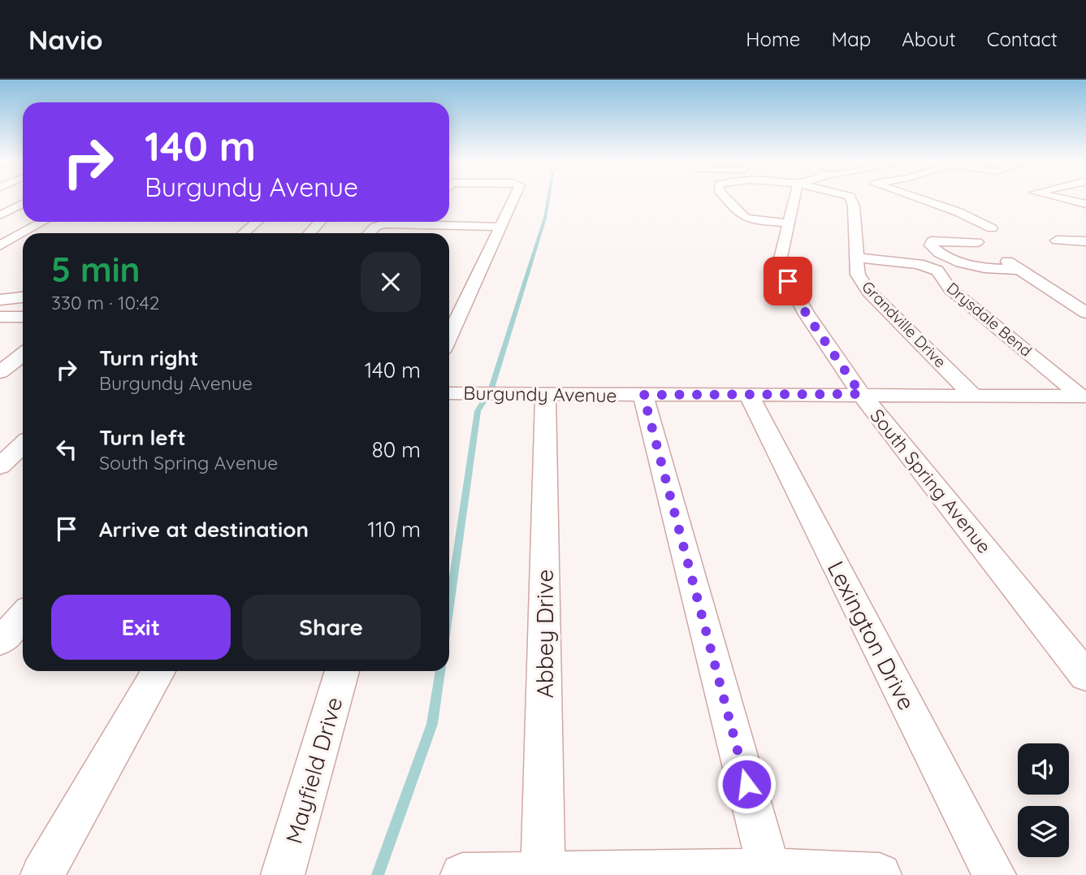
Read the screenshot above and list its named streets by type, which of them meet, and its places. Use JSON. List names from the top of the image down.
{
  "streets": {
    "street": [
      "Drysdale Bend",
      "Grandville Drive",
      "Burgundy Avenue",
      "South Spring Avenue",
      "Abbey Drive",
      "Lexington Drive",
      "Mayfield Drive"
    ]
  },
  "crossings": [
    ["Drysdale Bend", "Grandville Drive"],
    ["Drysdale Bend", "Burgundy Avenue"],
    ["Grandville Drive", "Burgundy Avenue"],
    ["Burgundy Avenue", "South Spring Avenue"],
    ["Burgundy Avenue", "Abbey Drive"],
    ["Burgundy Avenue", "Lexington Drive"]
  ],
  "page": {
    "header": "Navio",
    "nav": [
      "Home",
      "Map",
      "About",
      "Contact"
    ],
    "turn": ["140 m", "Burgundy Avenue"],
    "heading": ["5 min", "330 m · 10:42"],
    "list": [
      {
        "name": "Turn right",
        "note": "Burgundy Avenue",
        "value": "140 m"
      },
      {
        "name": "Turn left",
        "note": "South Spring Avenue",
        "value": "80 m"
      },
      {
        "name": "Arrive at destination",
        "value": "110 m"
      }
    ],
    "buttons": ["Exit", "Share"]
  }
}
